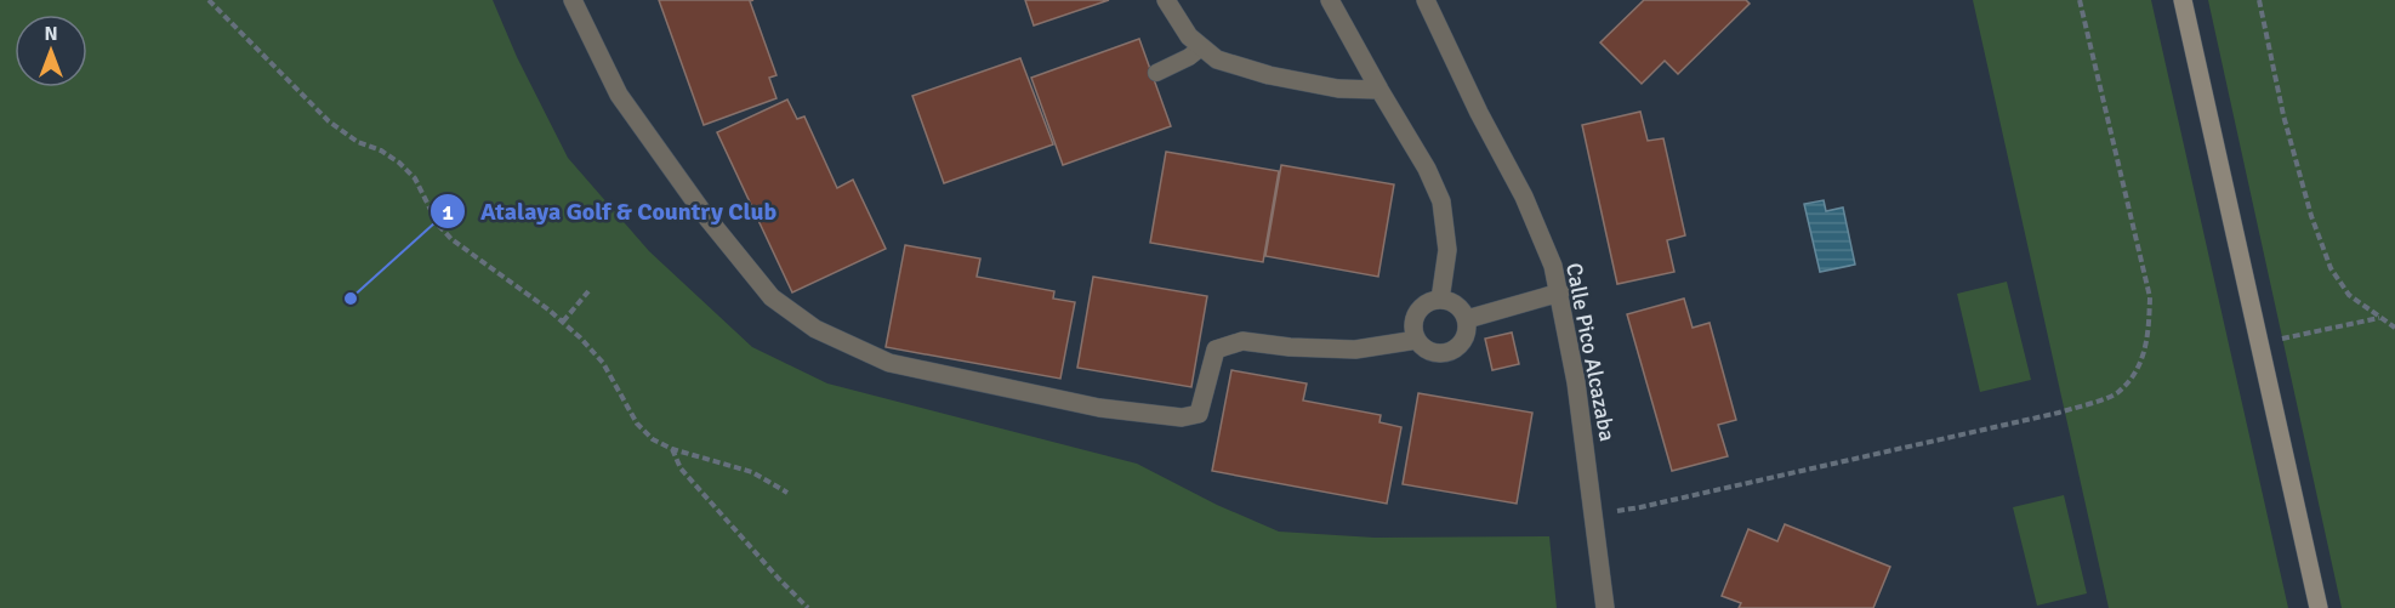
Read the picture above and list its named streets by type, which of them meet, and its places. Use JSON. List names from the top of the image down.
{
  "streets": {
    "street": ["Calle Pico Alcazaba"]
  },
  "places": ["Atalaya Golf & Country Club"],
  "north": "top"
}
